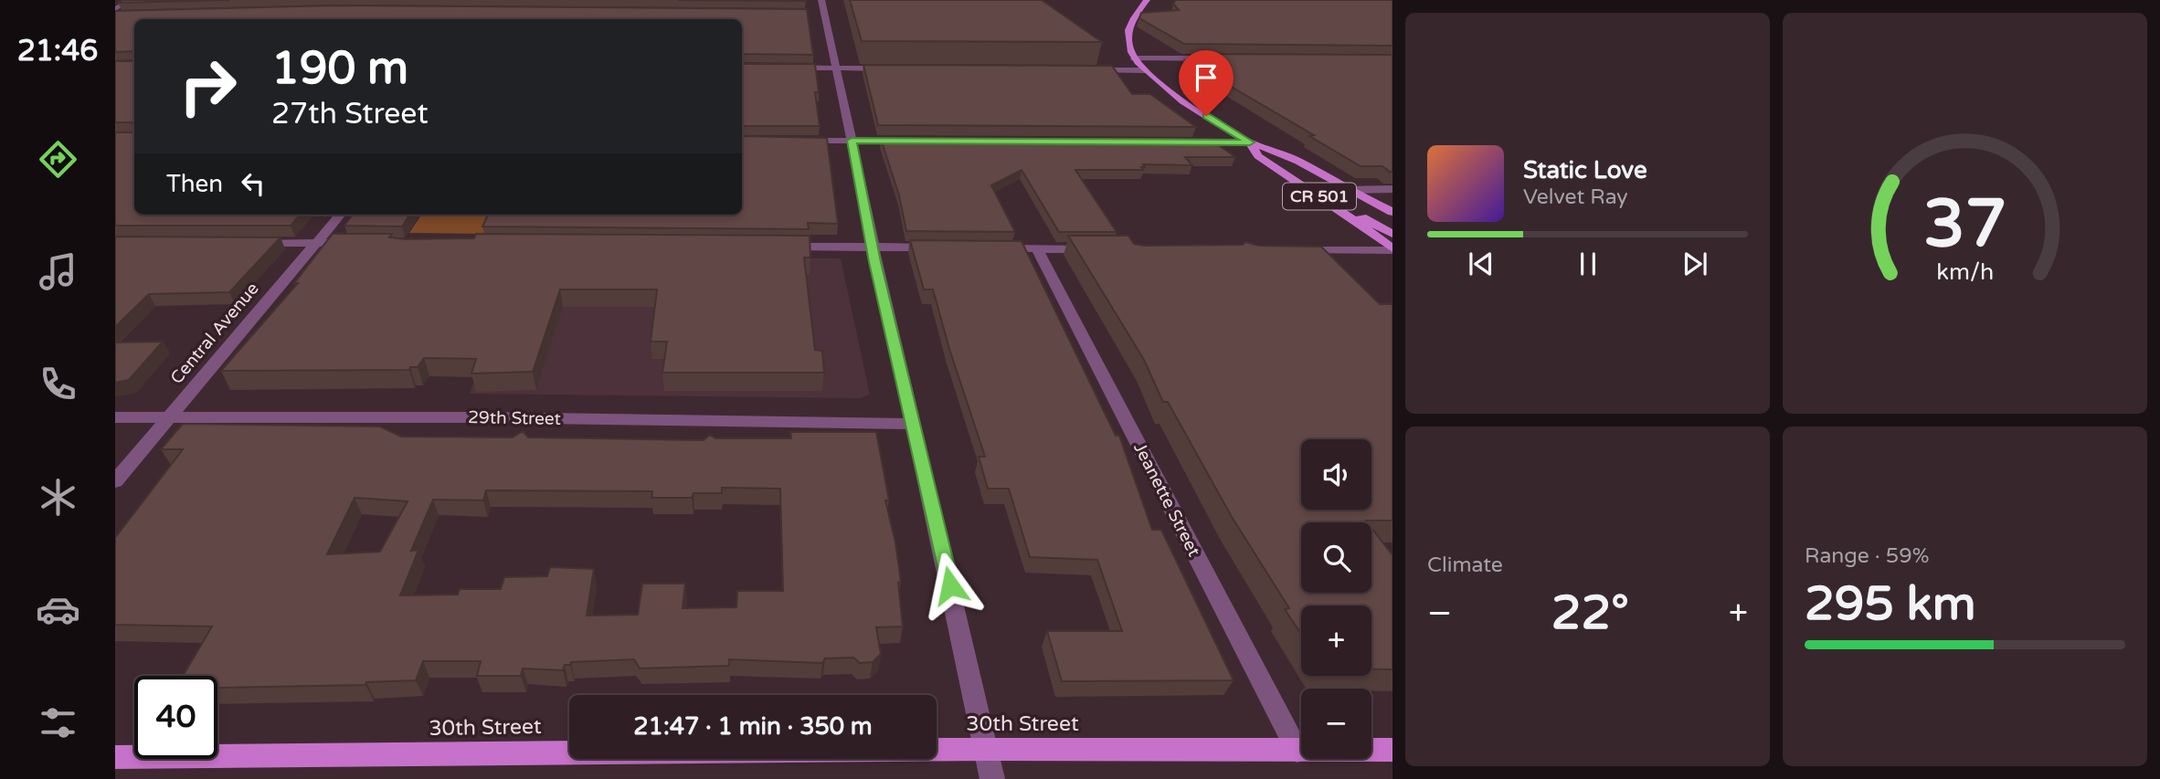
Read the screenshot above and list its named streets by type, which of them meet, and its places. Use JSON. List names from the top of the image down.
{
  "streets": {
    "main road": ["CR 501", "30th Street"],
    "street": ["Central Avenue", "29th Street", "Jeanette Street"]
  },
  "crossings": [
    ["Central Avenue", "29th Street"],
    ["Jeanette Street", "30th Street"]
  ],
  "page": {
    "tabs": "21:46",
    "turn": ["190 m", "27th Street"],
    "song": ["Static Love", "Velvet Ray"],
    "then": "Then",
    "tile": [
      "Climate",
      ["Range · 59%", "295 km"]
    ],
    "map_buttons": ["+", "−"],
    "heat": ["−", "22°", "+"],
    "limit": "40",
    "trip": "21:47 · 1 min · 350 m",
    "gauge": ["37", "km/h"]
  }
}
